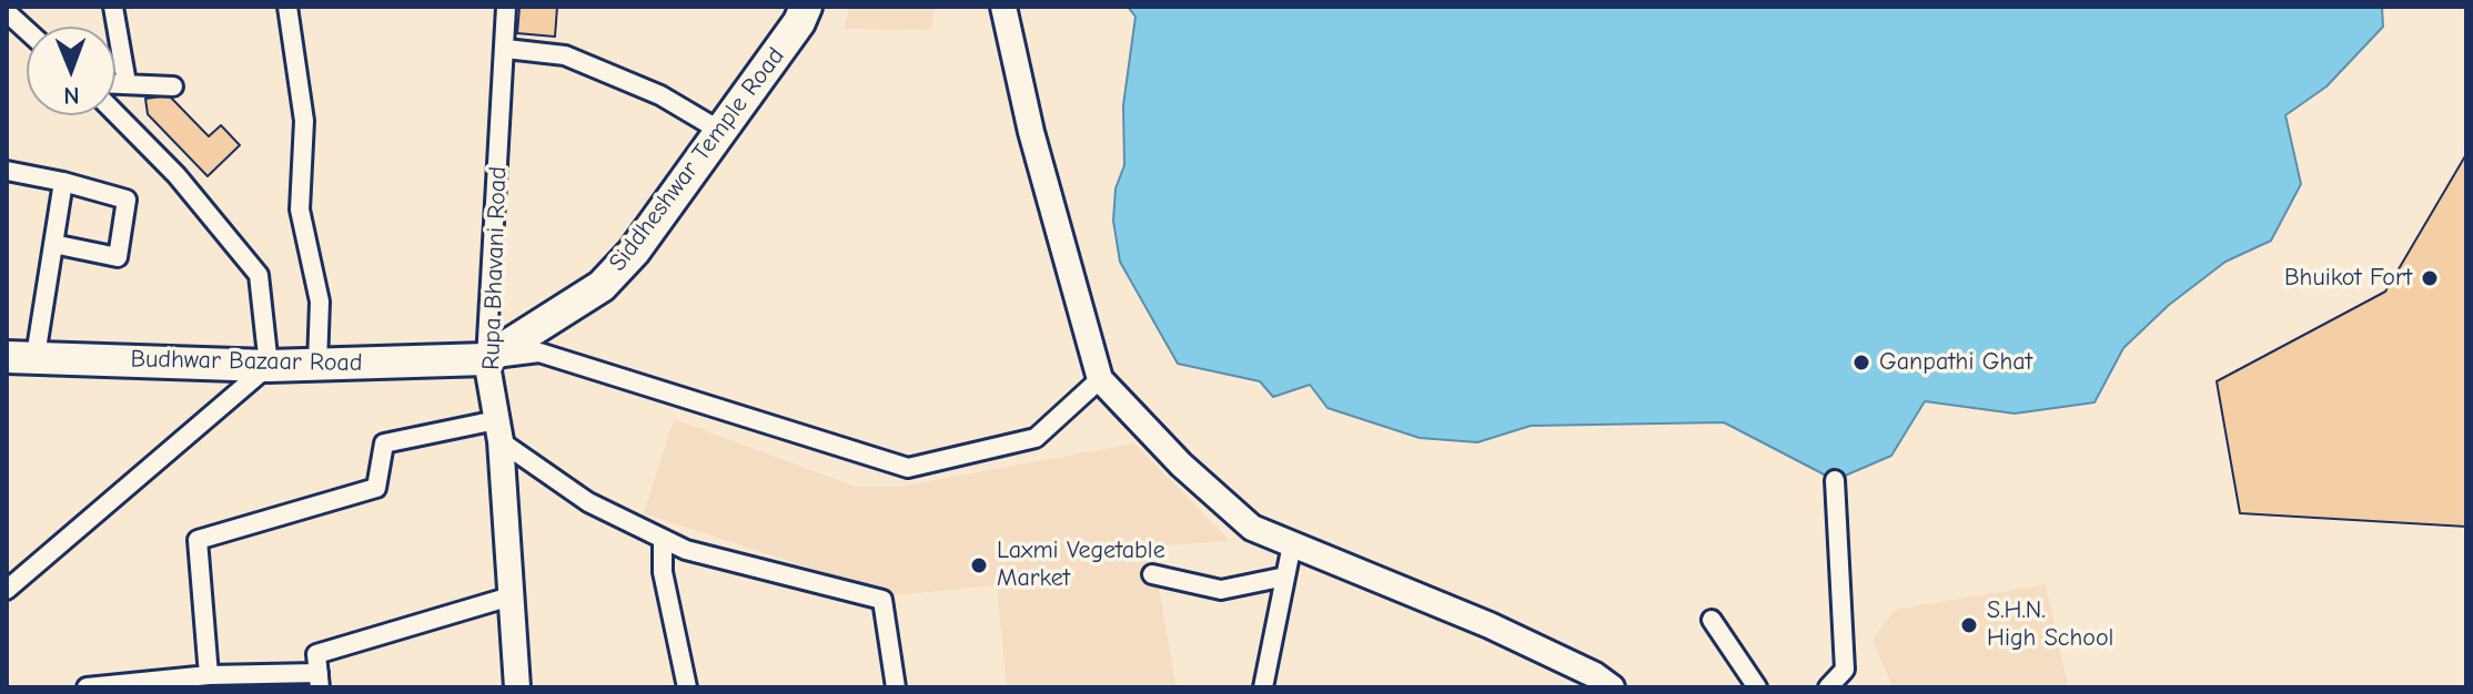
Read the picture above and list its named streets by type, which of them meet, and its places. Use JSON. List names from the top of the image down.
{
  "streets": {
    "highway": ["Siddheshwar Temple Road", "Budhwar Bazaar Road"],
    "street": ["Rupa Bhavani Road"]
  },
  "crossings": [
    ["Siddheshwar Temple Road", "Rupa Bhavani Road"],
    ["Siddheshwar Temple Road", "Budhwar Bazaar Road"],
    ["Rupa Bhavani Road", "Budhwar Bazaar Road"]
  ],
  "places": [
    "Bhuikot Fort",
    "Ganpathi Ghat",
    "Laxmi Vegetable Market",
    "S.H.N. High School"
  ],
  "north": "bottom"
}
